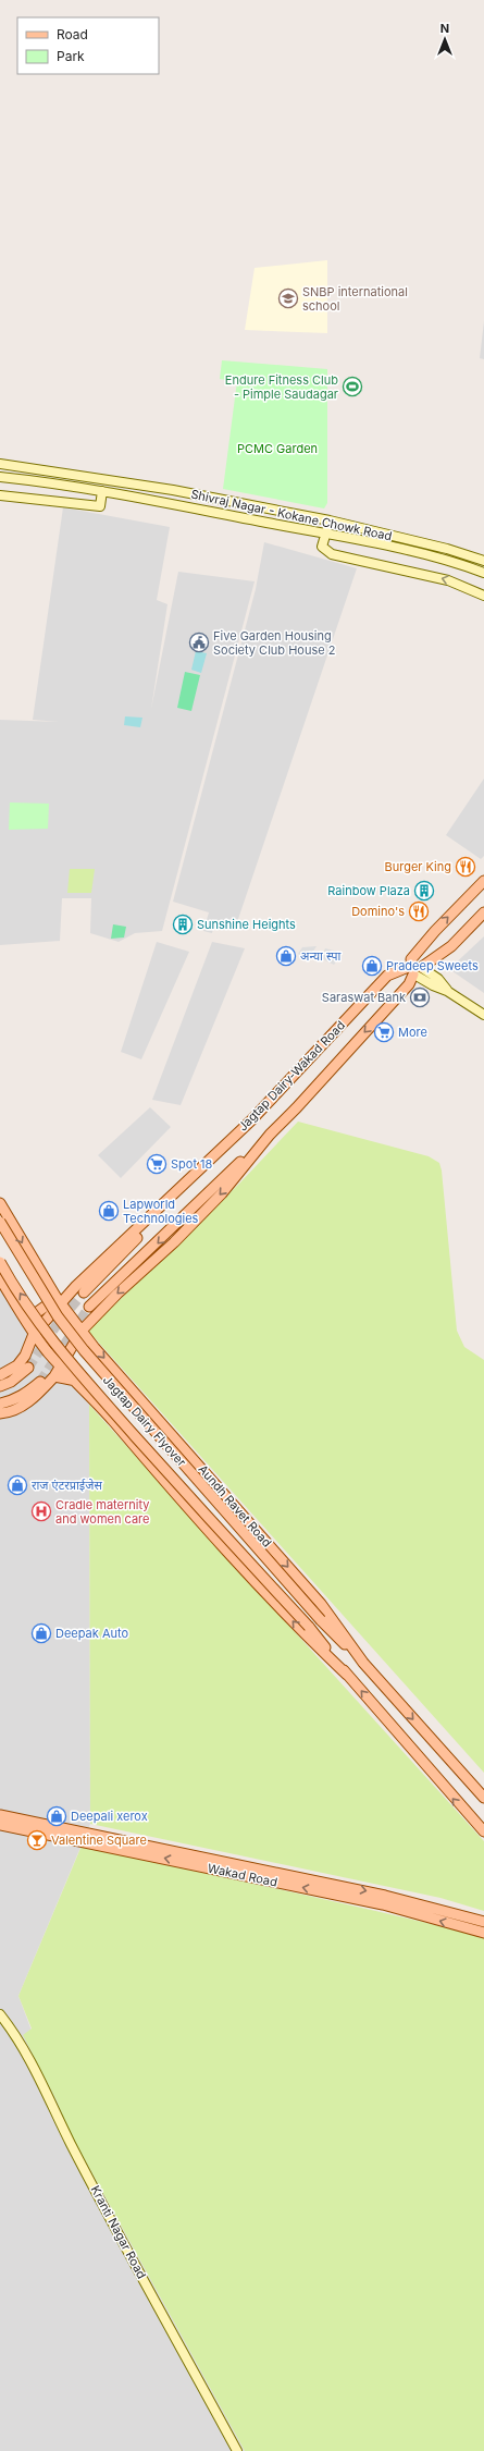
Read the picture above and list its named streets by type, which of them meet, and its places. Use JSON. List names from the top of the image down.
{
  "streets": {
    "main road": [
      "Jagtap Dairy-Wakad Road",
      "Jagtap Dairy Flyover",
      "Aundh Ravet Road",
      "Wakad Road"
    ],
    "street": ["Shivraj Nagar - Kokane Chowk Road", "Kranti Nagar Road"]
  },
  "crossings": [
    ["Jagtap Dairy Flyover", "Aundh Ravet Road"]
  ],
  "parks": ["PCMC Garden"],
  "places": {
    "school or university": ["SNBP international school"],
    "sports": ["Endure Fitness Club - Pimple Saudagar"],
    "public building": ["Five Garden Housing Society Club House 2"],
    "restaurant": ["Burger King", "Domino's"],
    "building": ["Rainbow Plaza", "Sunshine Heights"],
    "shop": [
      "अन्या स्पा",
      "Pradeep Sweets",
      "Lapworld Technologies",
      "राज एंटरप्राईजेस",
      "Deepak Auto",
      "Deepali xerox"
    ],
    "bank": ["Saraswat Bank"],
    "supermarket": ["More", "Spot 18"],
    "hospital": ["Cradle maternity and women care"],
    "bar": ["Valentine Square"]
  },
  "legend": ["Road", "Park"],
  "north": "top"
}
